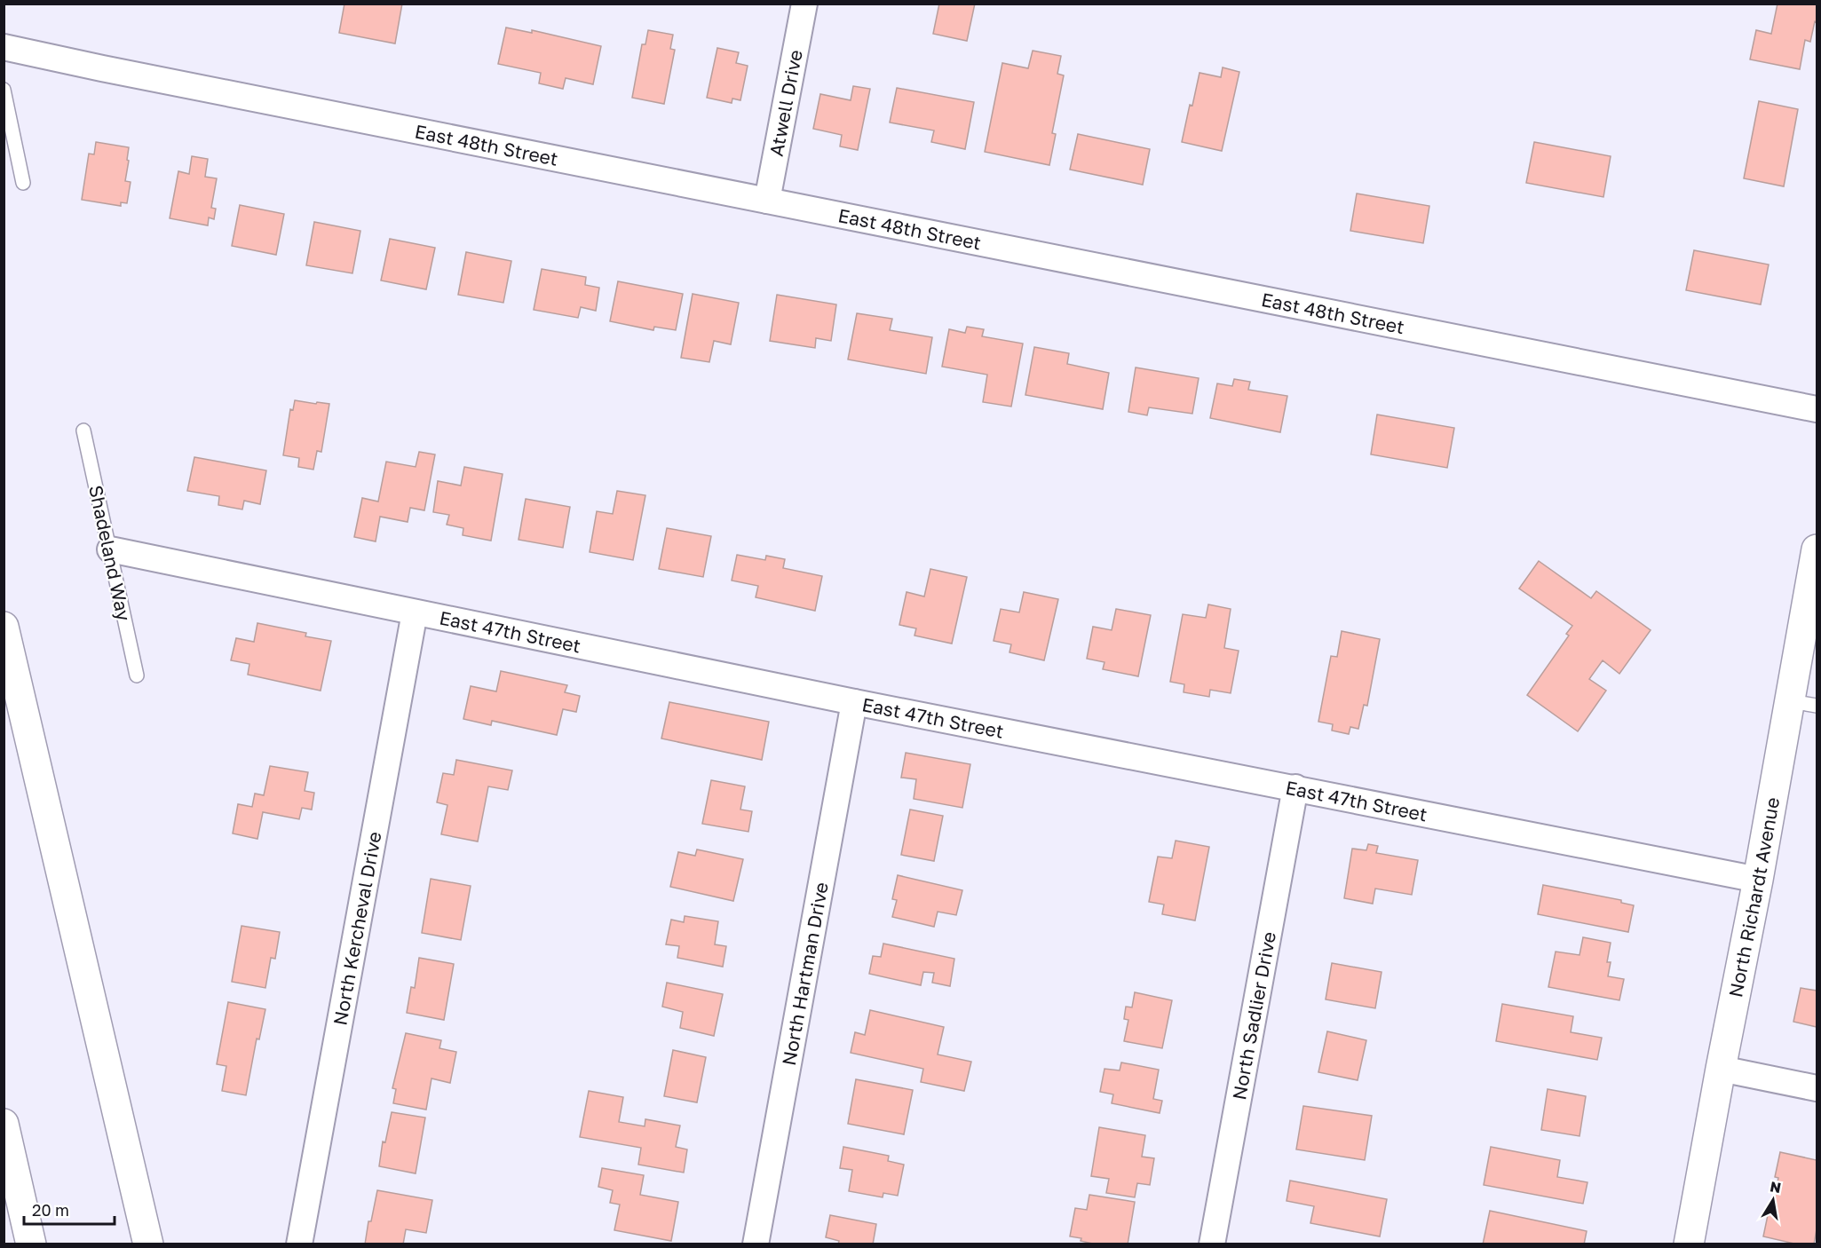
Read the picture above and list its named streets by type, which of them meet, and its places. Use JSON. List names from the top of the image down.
{
  "streets": {
    "main road": ["North Richardt Avenue"],
    "street": [
      "Atwell Drive",
      "East 48th Street",
      "East 47th Street",
      "North Kercheval Drive",
      "North Hartman Drive",
      "North Sadlier Drive"
    ],
    "lane": ["Shadeland Way"]
  },
  "crossings": [
    ["Atwell Drive", "East 48th Street"],
    ["Shadeland Way", "East 47th Street"],
    ["East 47th Street", "North Richardt Avenue"],
    ["East 47th Street", "North Kercheval Drive"],
    ["East 47th Street", "North Hartman Drive"],
    ["East 47th Street", "North Sadlier Drive"]
  ],
  "scale_bar": "20 m",
  "north": "top"
}
